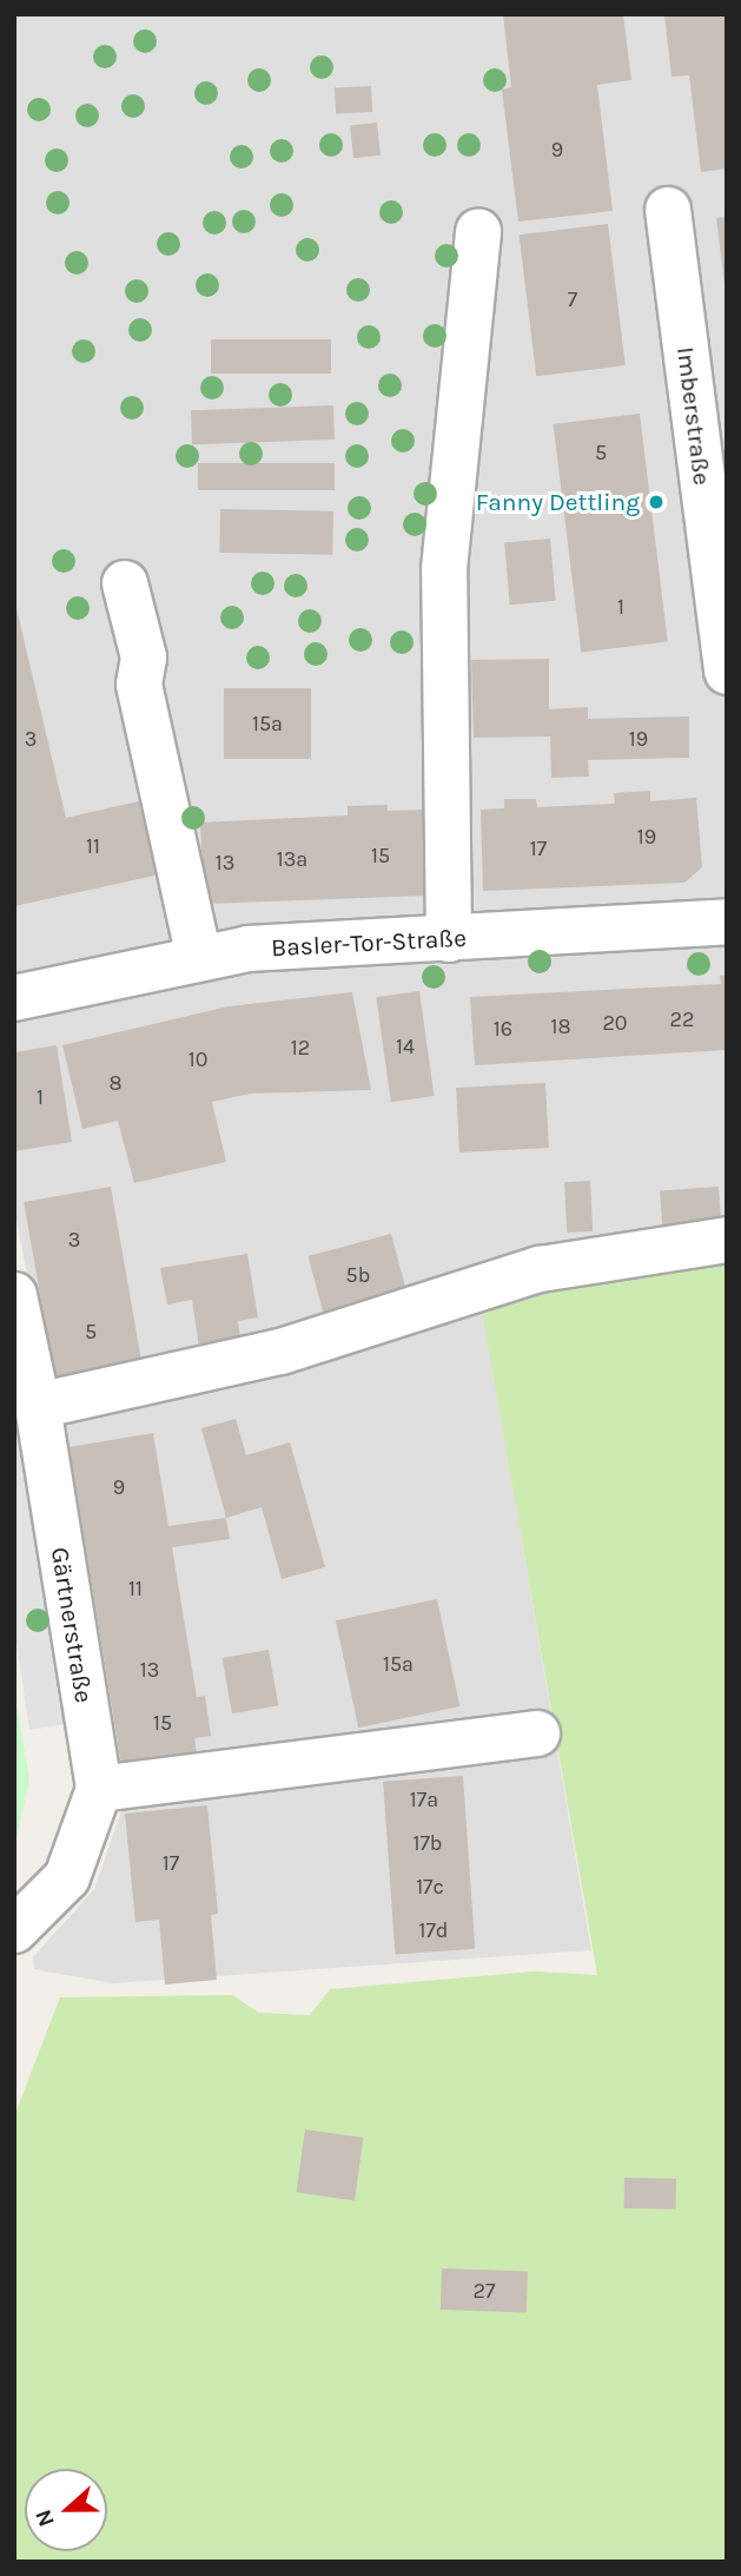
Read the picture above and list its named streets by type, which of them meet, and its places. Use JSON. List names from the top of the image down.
{
  "streets": {
    "street": ["Imberstraße", "Basler-Tor-Straße", "Gärtnerstraße"]
  },
  "places": ["Fanny Dettling"],
  "house_numbers": [
    "9",
    "7",
    "5",
    "1",
    "15a",
    "3",
    "19",
    "19",
    "11",
    "17",
    "15",
    "13a",
    "13",
    "22",
    "20",
    "18",
    "16",
    "14",
    "12",
    "10",
    "8",
    "1",
    "3",
    "5b",
    "5",
    "9",
    "11",
    "15a",
    "13",
    "15",
    "17a",
    "17b",
    "17",
    "17c",
    "17d",
    "27"
  ],
  "north": "left"
}
